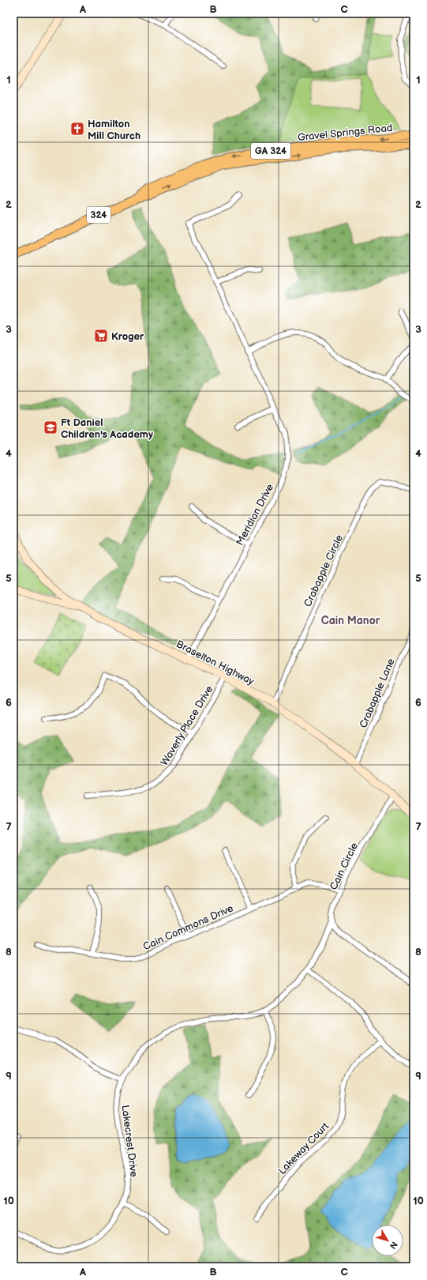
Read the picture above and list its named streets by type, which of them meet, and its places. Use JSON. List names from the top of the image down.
{
  "streets": {
    "main road": [
      "Gravel Springs Road",
      "GA 324",
      "324",
      "Braselton Highway"
    ],
    "street": [
      "Meridian Drive",
      "Crabapple Circle",
      "Crabapple Lane",
      "Waverly Place Drive",
      "Cain Circle",
      "Cain Commons Drive",
      "Lakecrest Drive",
      "Lakeway Court"
    ]
  },
  "crossings": [
    ["Meridian Drive", "Braselton Highway"],
    ["Crabapple Circle", "Braselton Highway"],
    ["Braselton Highway", "Crabapple Lane"],
    ["Braselton Highway", "Waverly Place Drive"],
    ["Braselton Highway", "Cain Circle"],
    ["Cain Circle", "Cain Commons Drive"],
    ["Cain Circle", "Lakecrest Drive"]
  ],
  "districts": ["Cain Manor"],
  "places": {
    "church": ["Hamilton Mill Church"],
    "supermarket": ["Kroger"],
    "school or university": ["Ft Daniel Children's Academy"]
  },
  "north": "bottom right",
  "grid": {
    "columns": ["A", "B", "C"],
    "rows": [
      "1",
      "2",
      "3",
      "4",
      "5",
      "6",
      "7",
      "8",
      "9",
      "10"
    ]
  }
}
